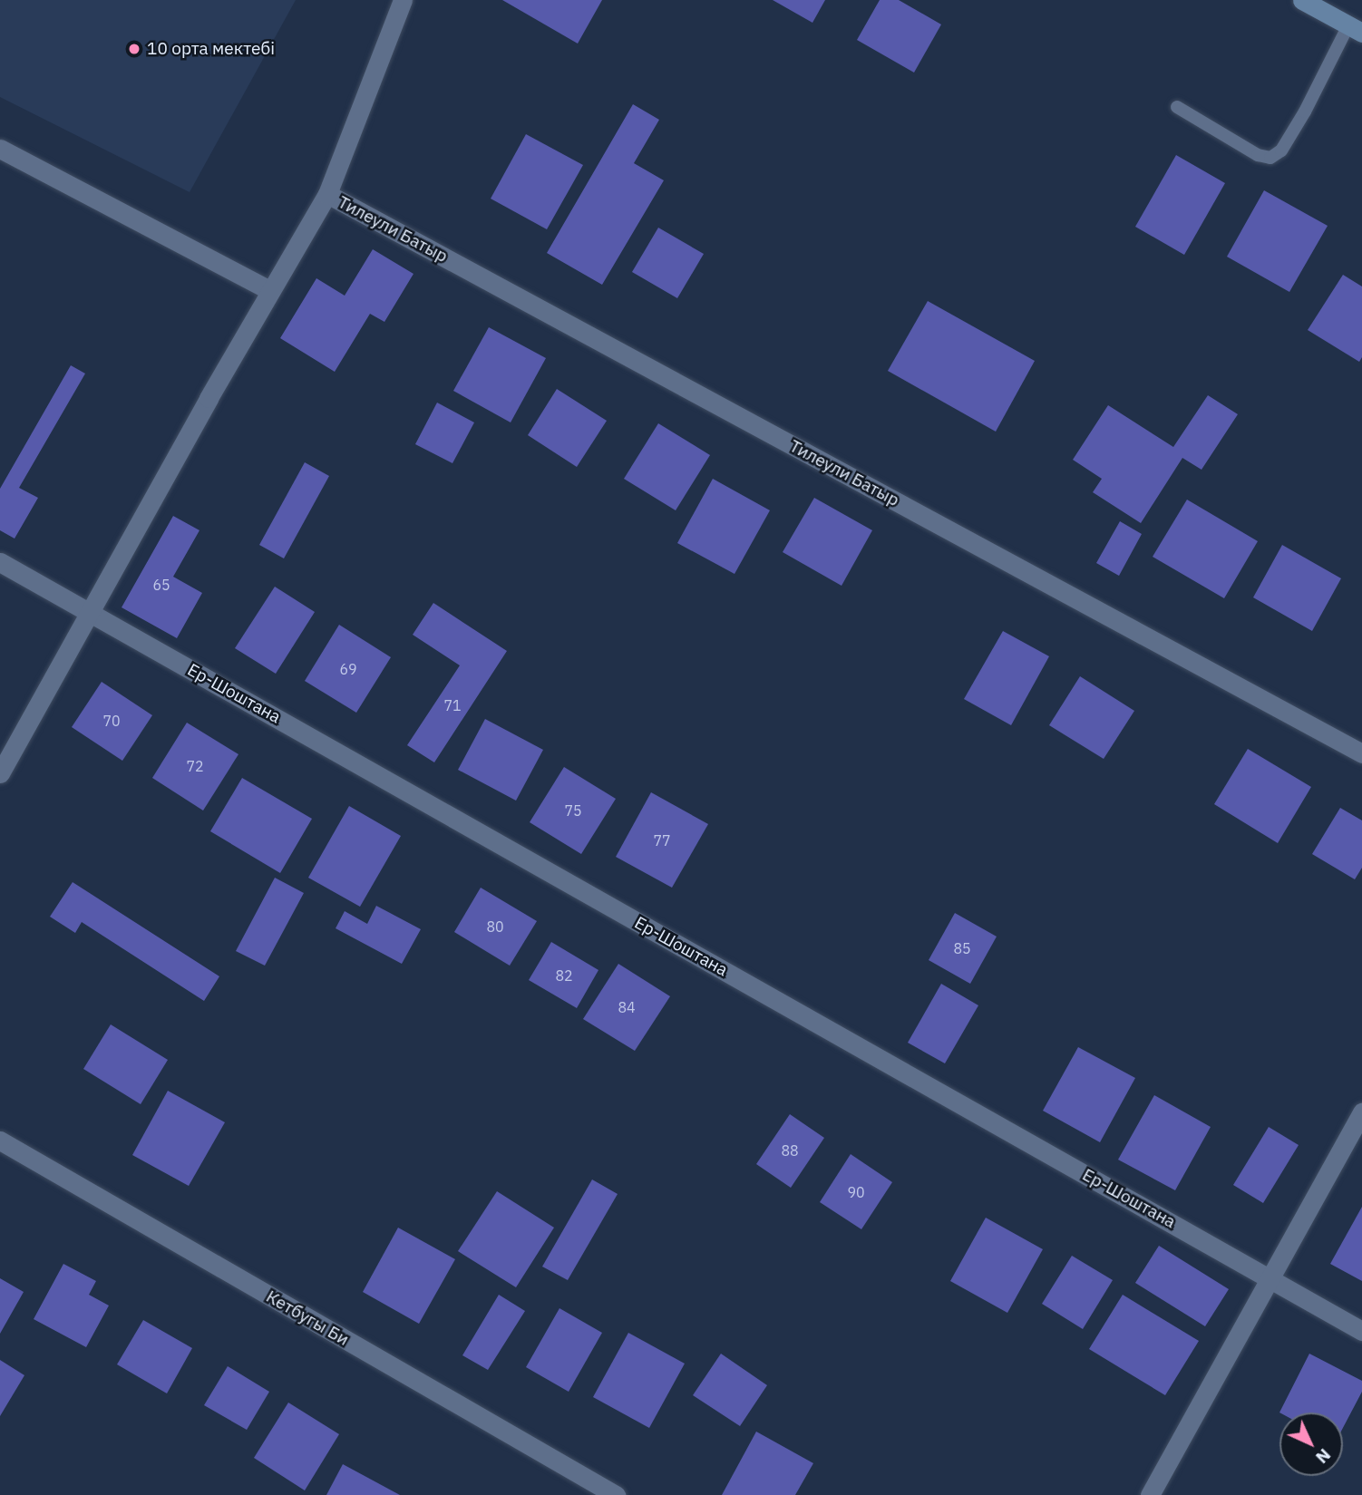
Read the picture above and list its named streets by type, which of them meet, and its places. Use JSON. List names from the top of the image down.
{
  "streets": {
    "street": ["Тилеули Батыр", "Ер-Шоштана", "Кетбугы Би"]
  },
  "places": ["10 орта мектебі"],
  "house_numbers": [
    "65",
    "69",
    "71",
    "70",
    "72",
    "75",
    "77",
    "80",
    "85",
    "82",
    "84",
    "88",
    "90"
  ],
  "north": "bottom right"
}
